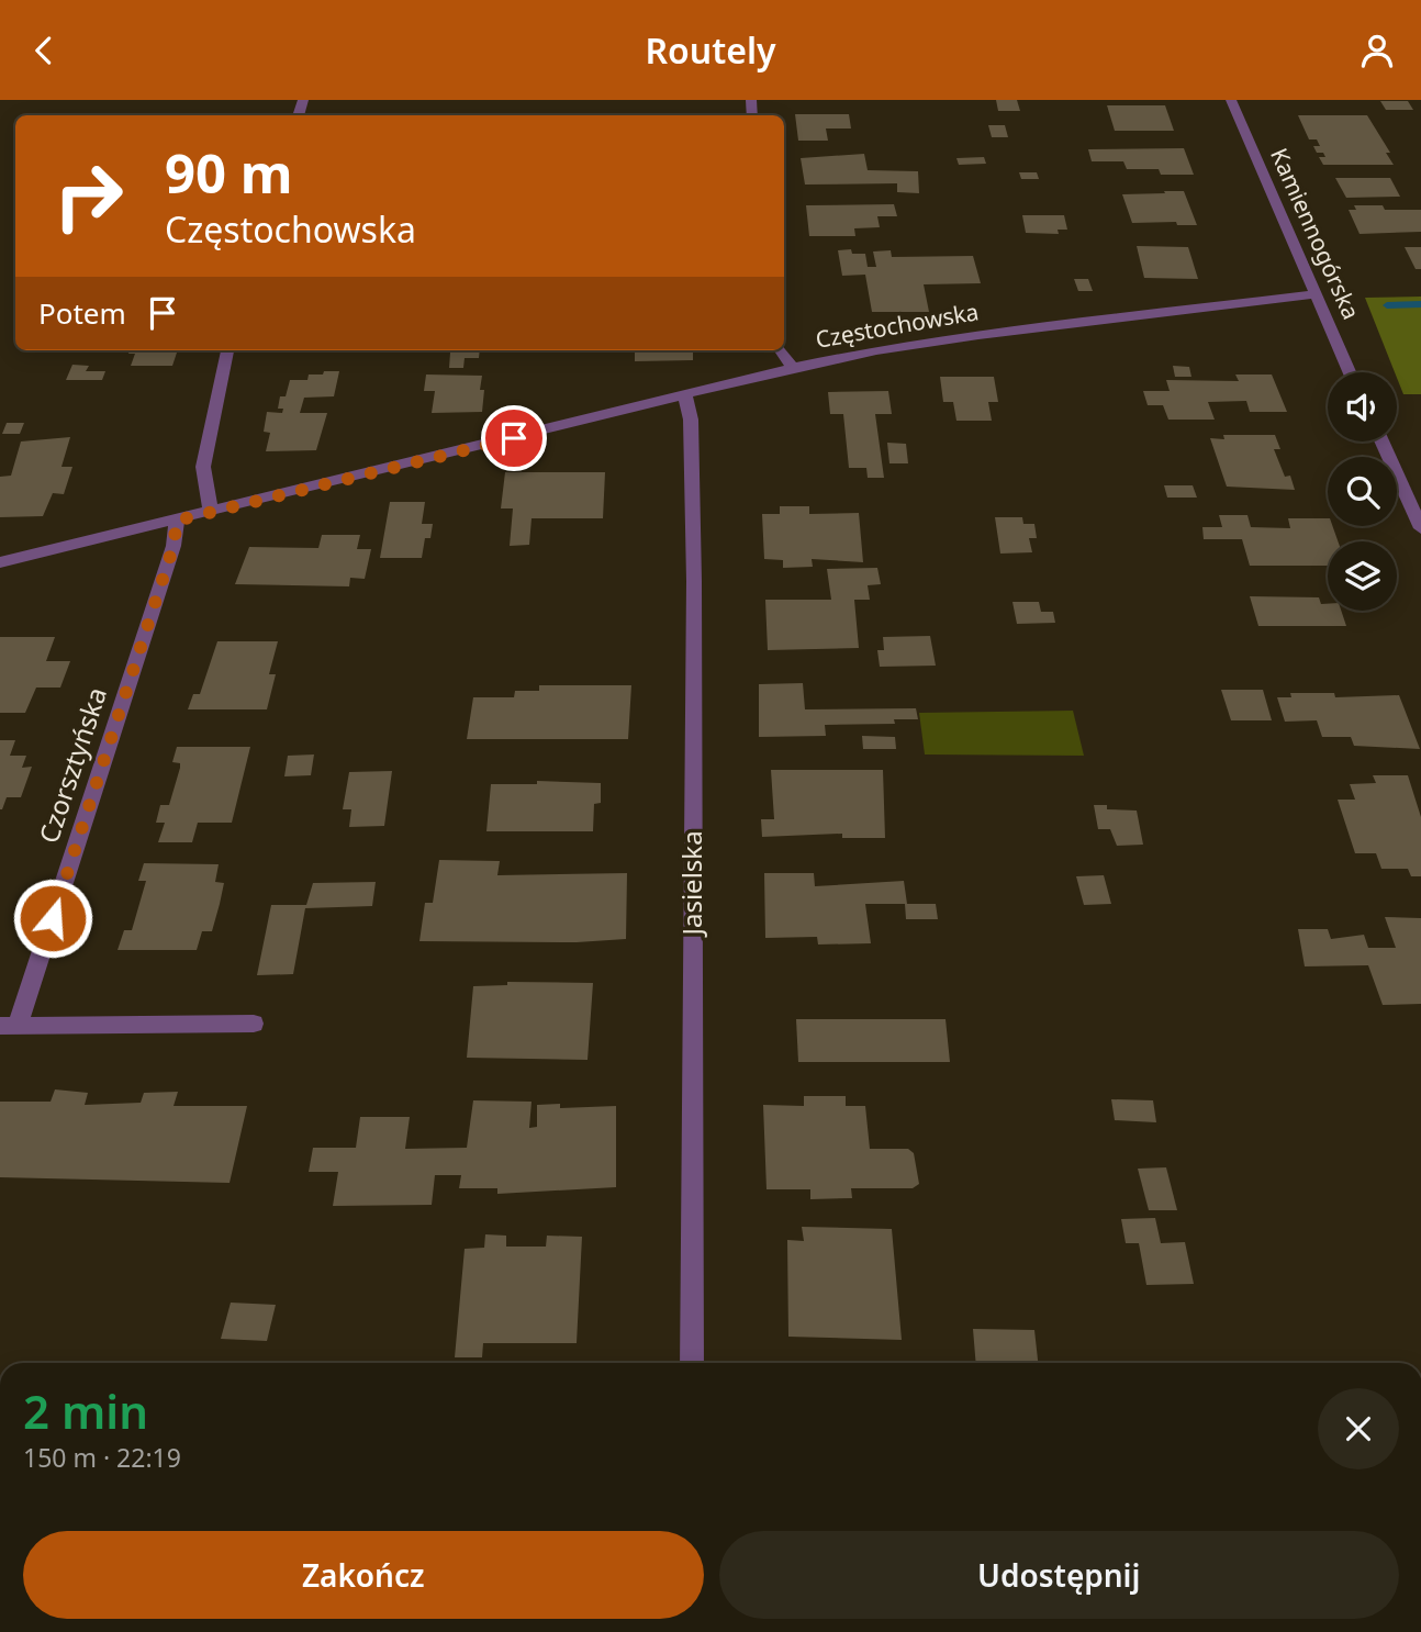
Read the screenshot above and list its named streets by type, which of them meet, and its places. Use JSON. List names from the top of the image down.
{
  "streets": {
    "street": [
      "Kamiennogórska",
      "Częstochowska",
      "Czorsztyńska",
      "Jasielska"
    ]
  },
  "crossings": [
    ["Kamiennogórska", "Częstochowska"],
    ["Częstochowska", "Czorsztyńska"],
    ["Częstochowska", "Jasielska"]
  ],
  "page": {
    "header": "Routely",
    "turn": ["90 m", "Częstochowska"],
    "then": "Potem",
    "heading": ["2 min", "150 m · 22:19"],
    "buttons": ["Zakończ", "Udostępnij"]
  }
}
